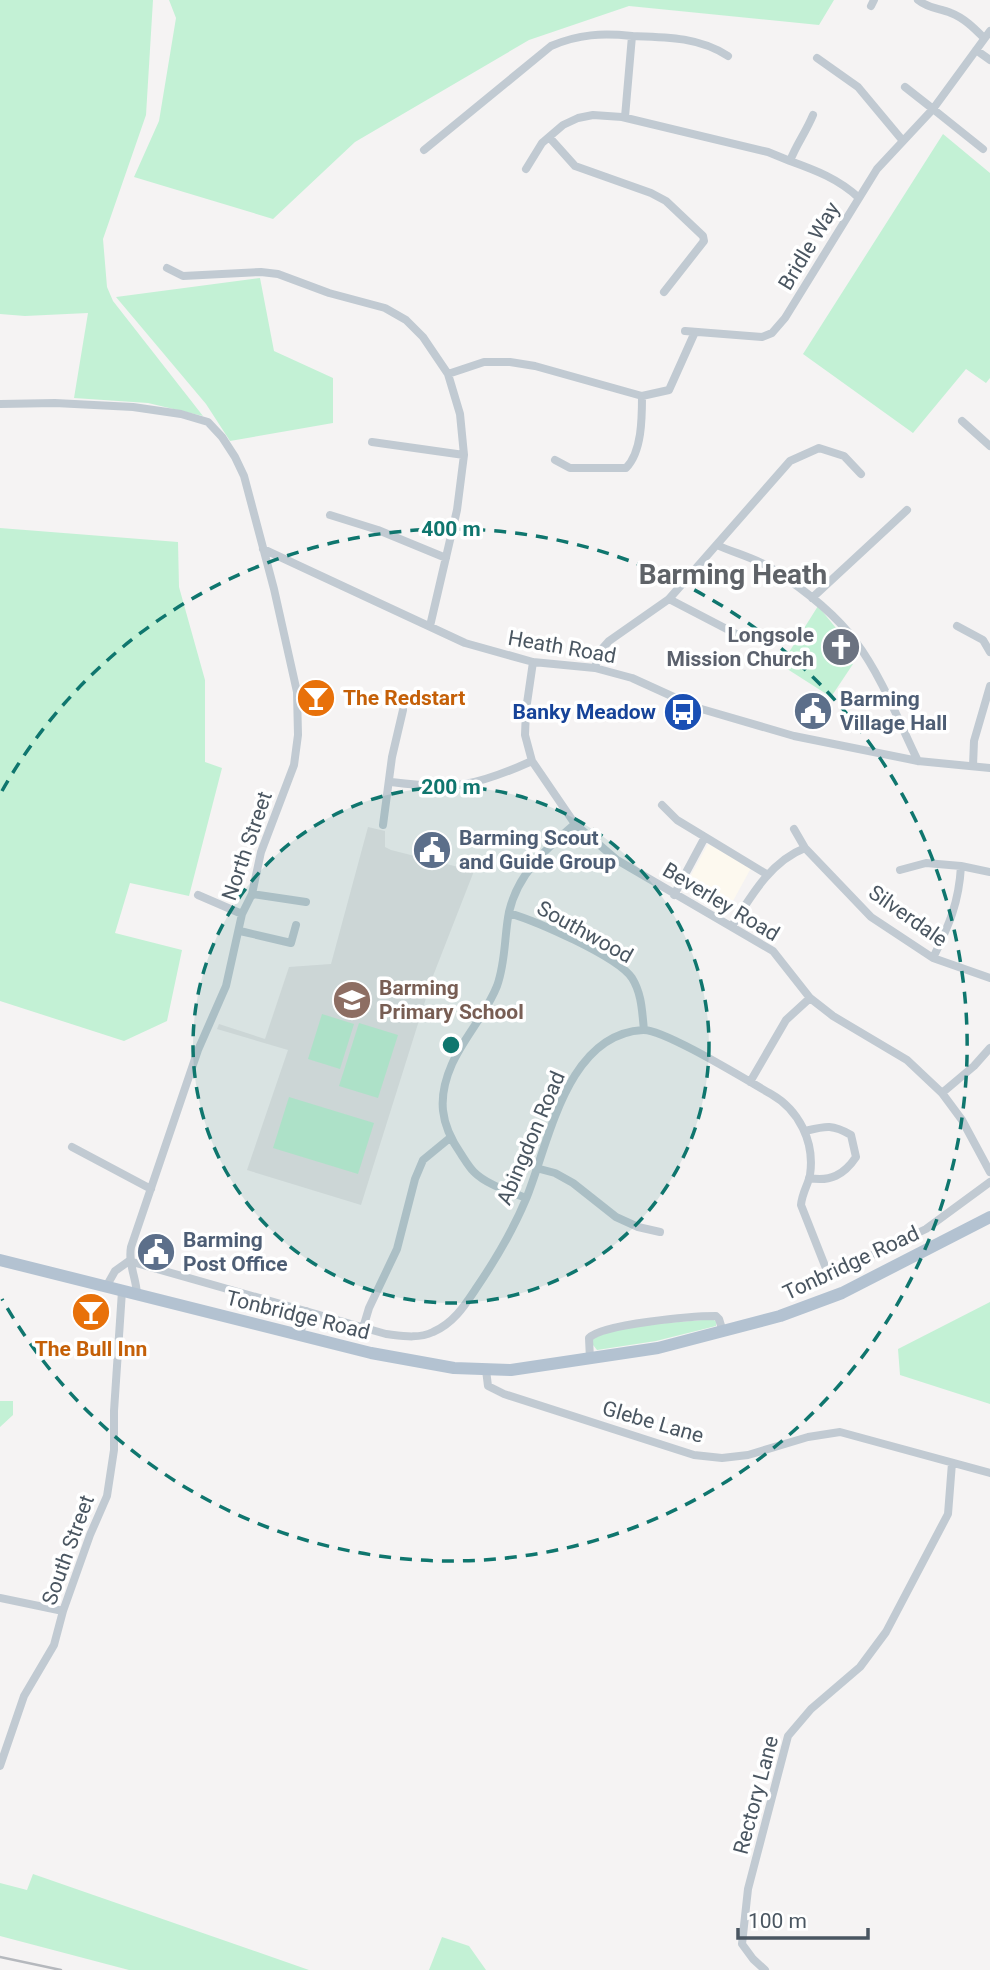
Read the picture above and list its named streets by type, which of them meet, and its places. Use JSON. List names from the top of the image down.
{
  "streets": {
    "main road": ["Tonbridge Road"],
    "street": [
      "Bridle Way",
      "Heath Road",
      "North Street",
      "Beverley Road",
      "Silverdale",
      "Southwood",
      "Abingdon Road",
      "Glebe Lane",
      "South Street",
      "Rectory Lane"
    ]
  },
  "crossings": [
    ["Heath Road", "North Street"],
    ["Heath Road", "Beverley Road"],
    ["North Street", "Abingdon Road"],
    ["North Street", "Tonbridge Road"],
    ["Southwood", "Abingdon Road"],
    ["Tonbridge Road", "Glebe Lane"],
    ["Tonbridge Road", "South Street"],
    ["Glebe Lane", "Rectory Lane"]
  ],
  "districts": ["Barming Heath"],
  "places": {
    "church": ["Longsole Mission Church"],
    "bar": ["The Redstart", "The Bull Inn"],
    "public building": ["Barming Village Hall", "Barming Scout and Guide Group", "Barming Post Office"],
    "bus stop": ["Banky Meadow"],
    "school or university": ["Barming Primary School"]
  },
  "scale_bar": "100 m",
  "rings": ["400 m", "200 m"]
}
